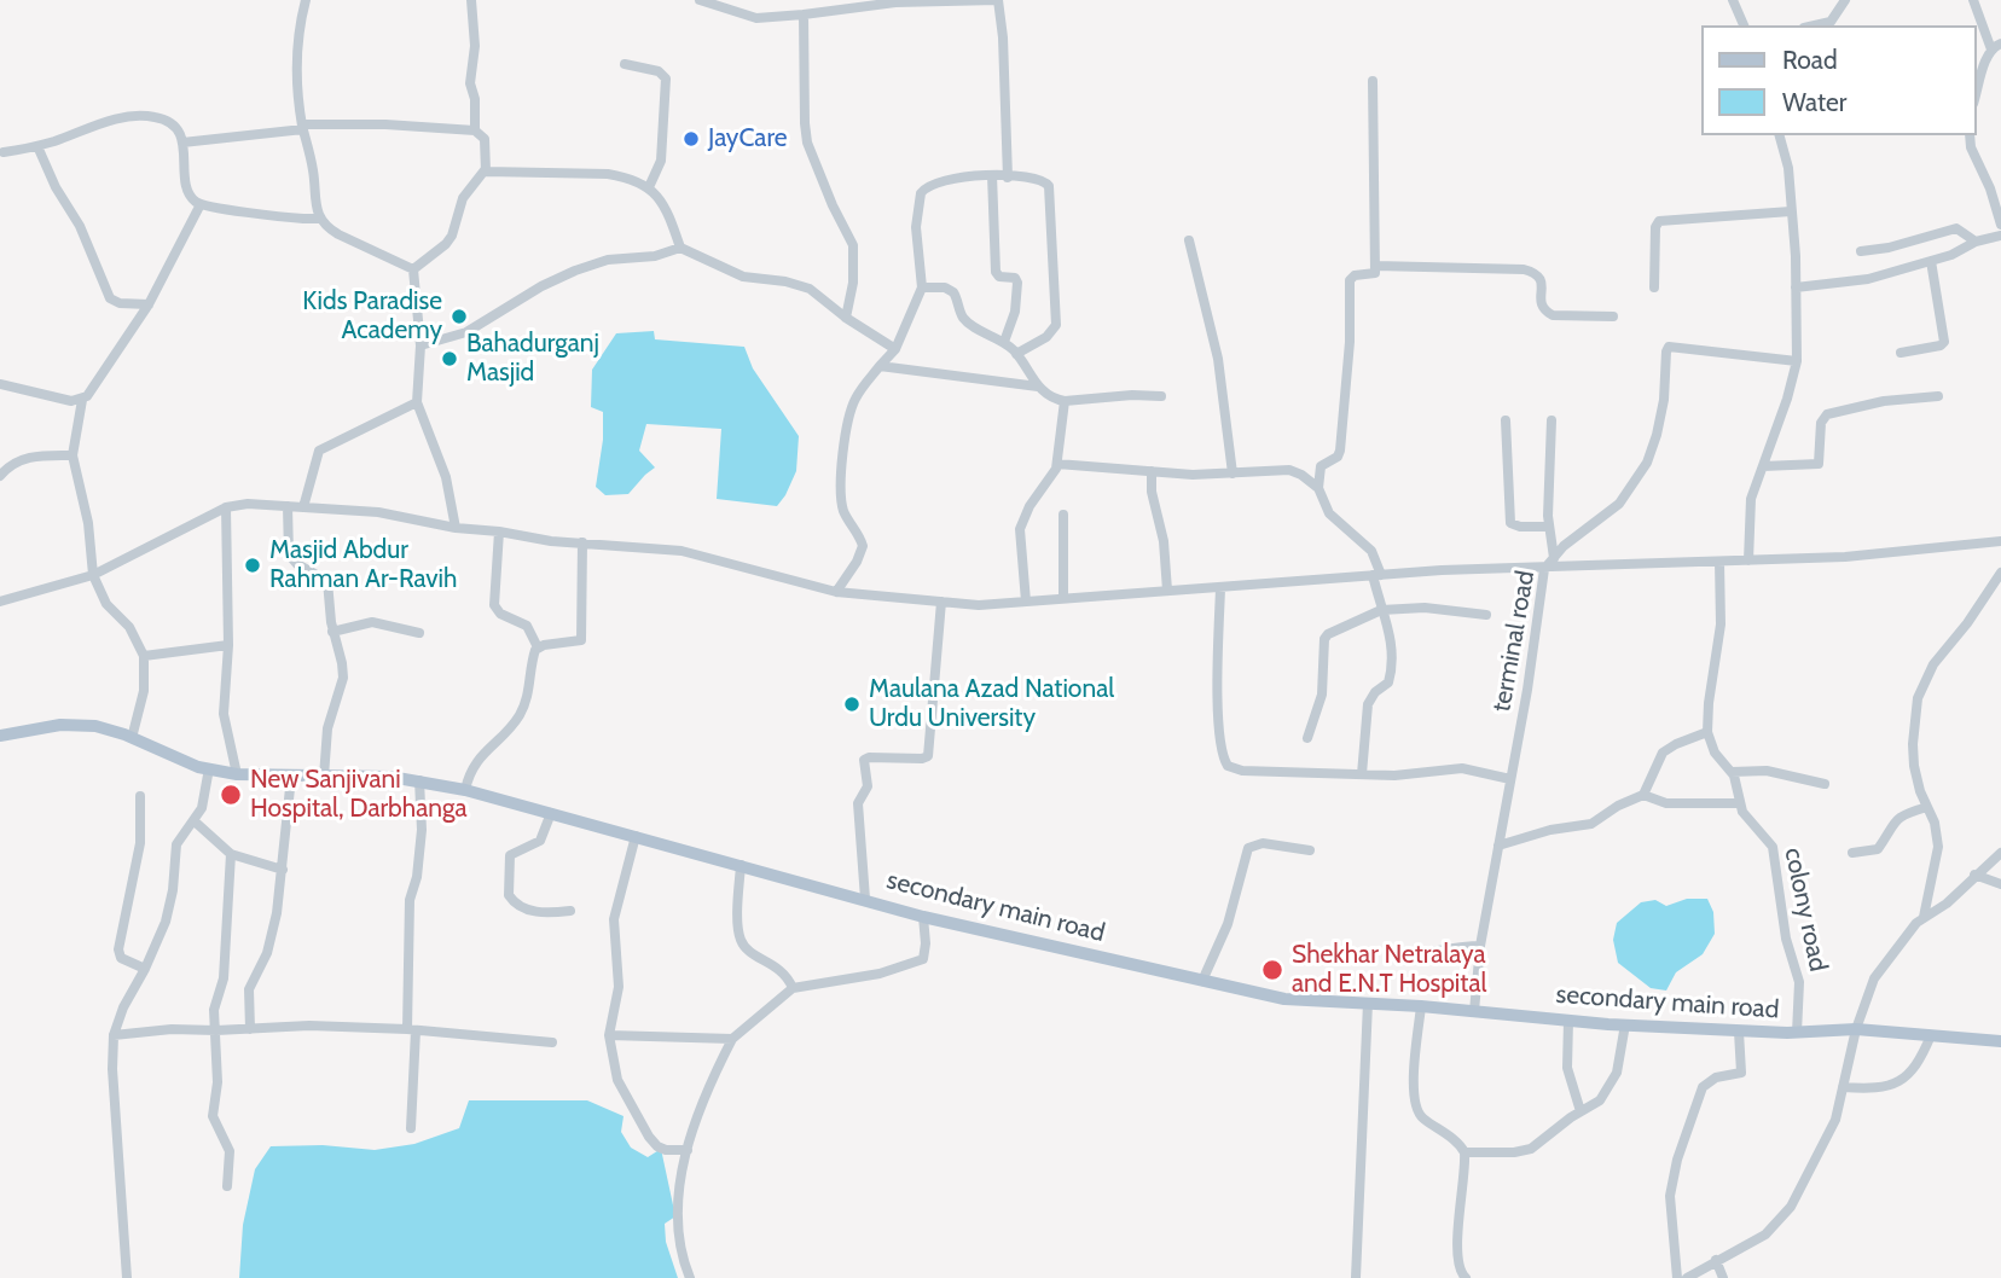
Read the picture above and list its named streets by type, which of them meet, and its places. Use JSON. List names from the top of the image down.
{
  "streets": {
    "main road": ["secondary main road"],
    "street": ["terminal road", "colony road"]
  },
  "crossings": [
    ["terminal road", "secondary main road"],
    ["secondary main road", "colony road"]
  ],
  "places": [
    "JayCare",
    "Kids Paradise Academy",
    "Bahadurganj Masjid",
    "Masjid Abdur Rahman Ar-Ravih",
    "Maulana Azad National Urdu University",
    "New Sanjivani Hospital, Darbhanga",
    "Shekhar Netralaya and E.N.T Hospital"
  ],
  "legend": ["Road", "Water"]
}
